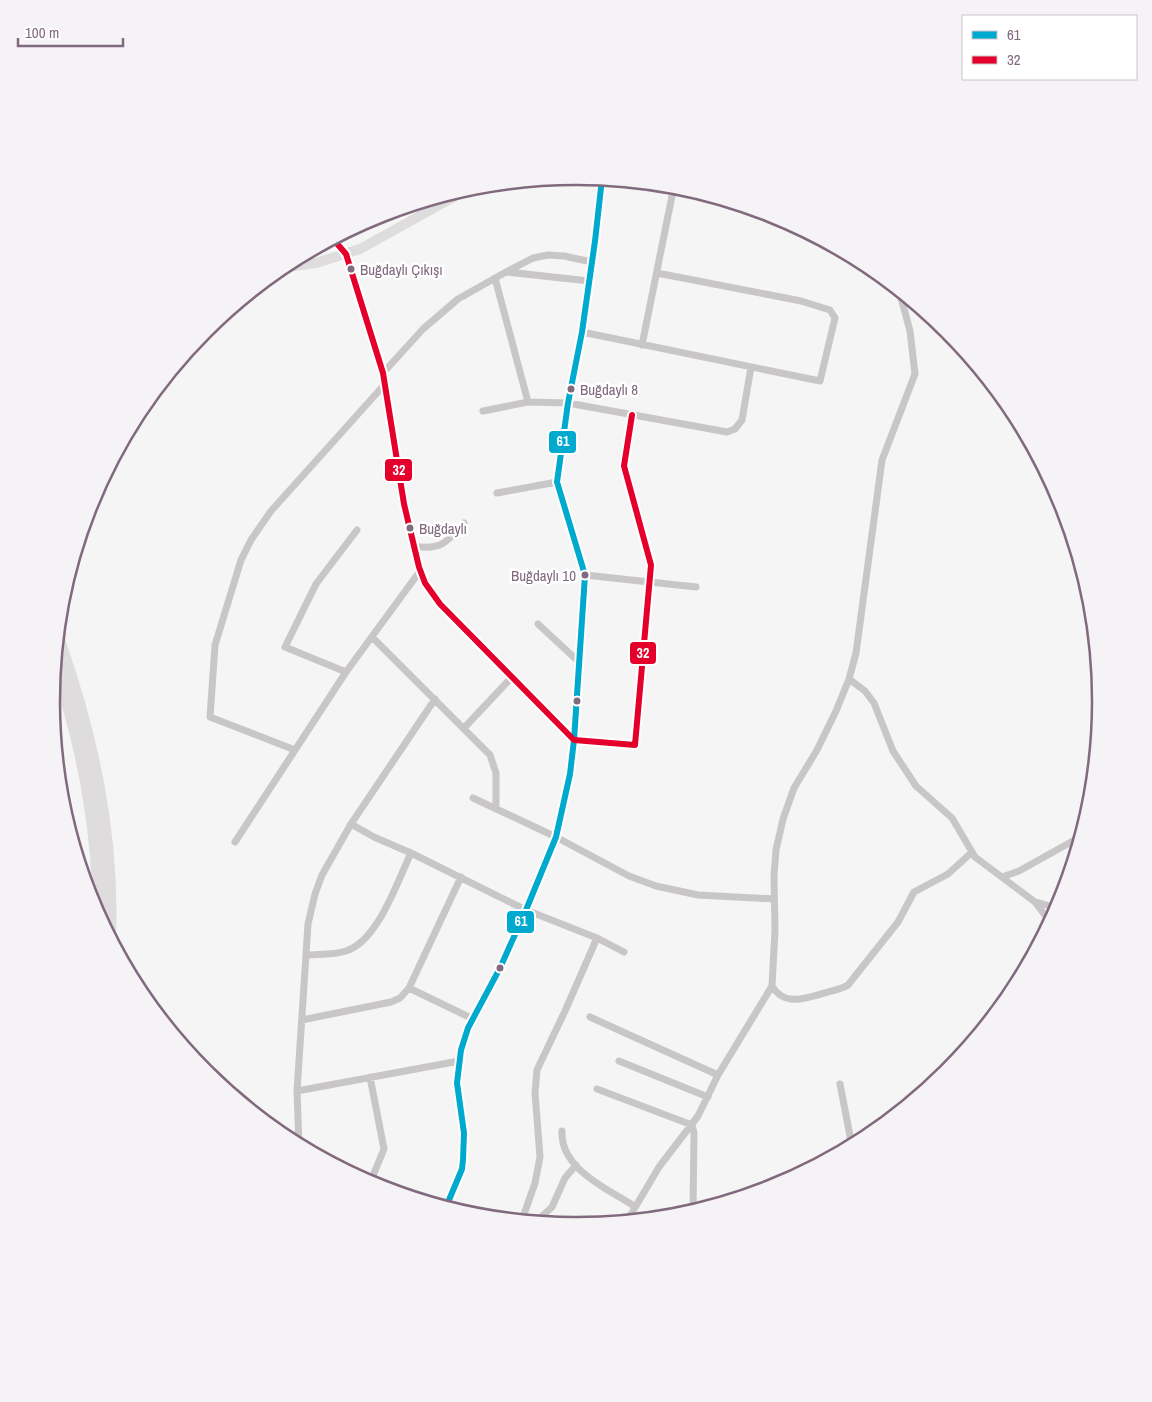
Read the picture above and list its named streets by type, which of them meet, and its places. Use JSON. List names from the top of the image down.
{
  "places": [
    "Buğdaylı Çıkışı",
    "Buğdaylı 8",
    "Buğdaylı",
    "Buğdaylı 10"
  ],
  "lines": ["transit line 61", "transit line 32"],
  "legend": ["61", "32"],
  "scale_bar": "100 m"
}
